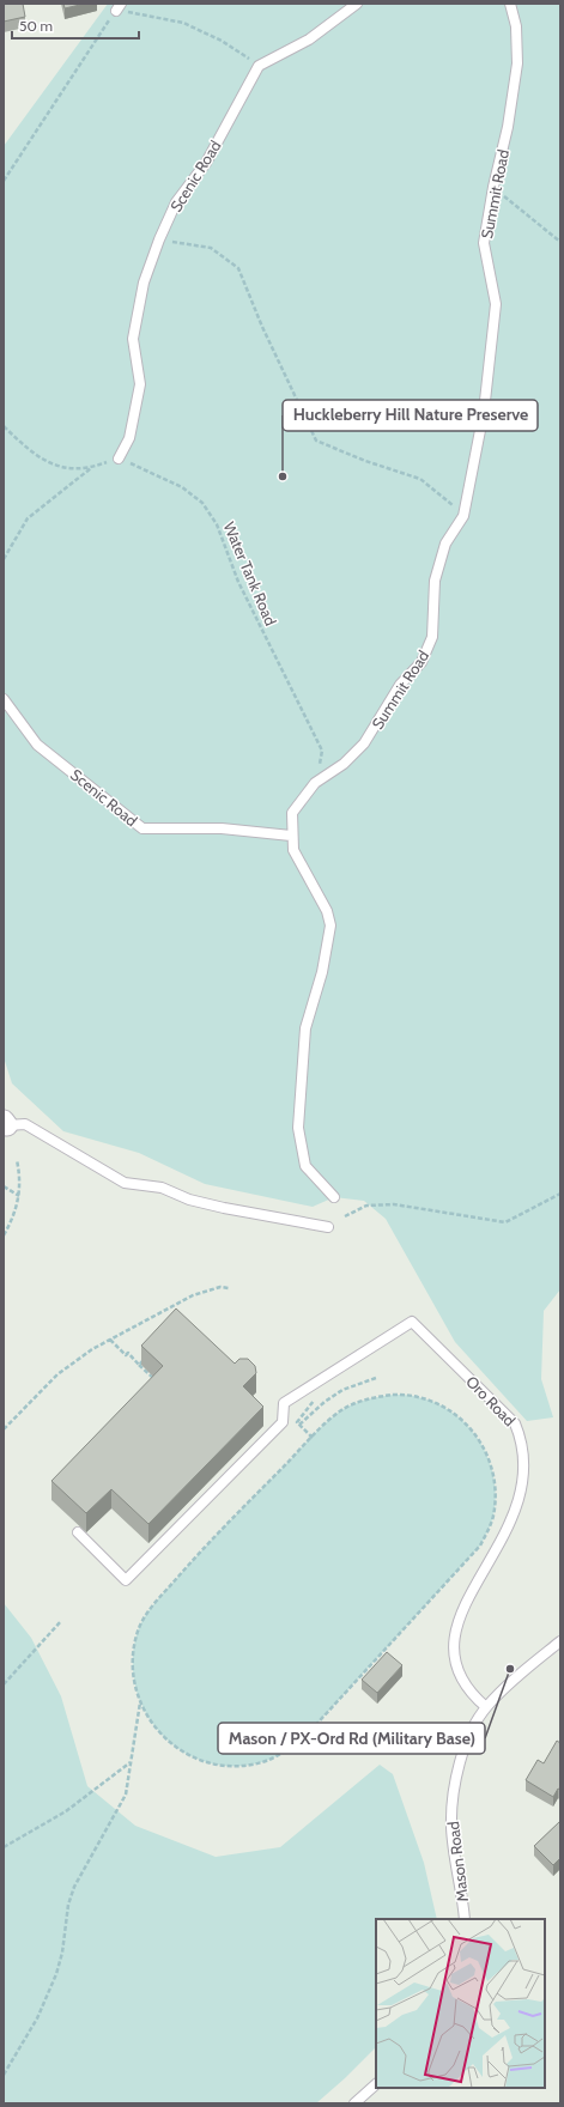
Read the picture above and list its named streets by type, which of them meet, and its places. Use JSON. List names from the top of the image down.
{
  "streets": {
    "lane": [
      "Scenic Road",
      "Summit Road",
      "Oro Road",
      "Mason Road"
    ],
    "path": ["Water Tank Road"]
  },
  "crossings": [
    ["Scenic Road", "Summit Road"],
    ["Scenic Road", "Water Tank Road"],
    ["Summit Road", "Water Tank Road"]
  ],
  "places": ["Huckleberry Hill Nature Preserve", "Mason / PX-Ord Rd (Military Base)"],
  "scale_bar": "50 m"
}
